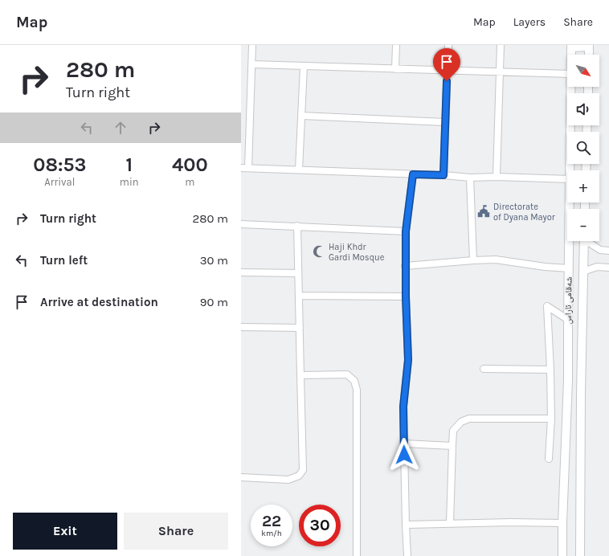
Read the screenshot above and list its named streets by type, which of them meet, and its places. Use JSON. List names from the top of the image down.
{
  "streets": {
    "main road": ["شەقامی ئاراس"]
  },
  "places": {
    "public building": ["Directorate of Dyana Mayor"],
    "mosque": ["Haji Khdr Gardi Mosque"]
  },
  "north": "bottom right",
  "page": {
    "header": "Map",
    "nav": ["Map", "Layers", "Share"],
    "turn": ["280 m", "Turn right"],
    "map_buttons": ["+", "−"],
    "eta": [
      "08:53",
      "Arrival",
      "1",
      "min",
      "400",
      "m"
    ],
    "list": [
      {
        "name": "Turn right",
        "value": "280 m"
      },
      {
        "name": "Turn left",
        "value": "30 m"
      },
      {
        "name": "Arrive at destination",
        "value": "90 m"
      }
    ],
    "speed": "22 km/h",
    "limit": "30",
    "buttons": ["Exit", "Share"]
  }
}
